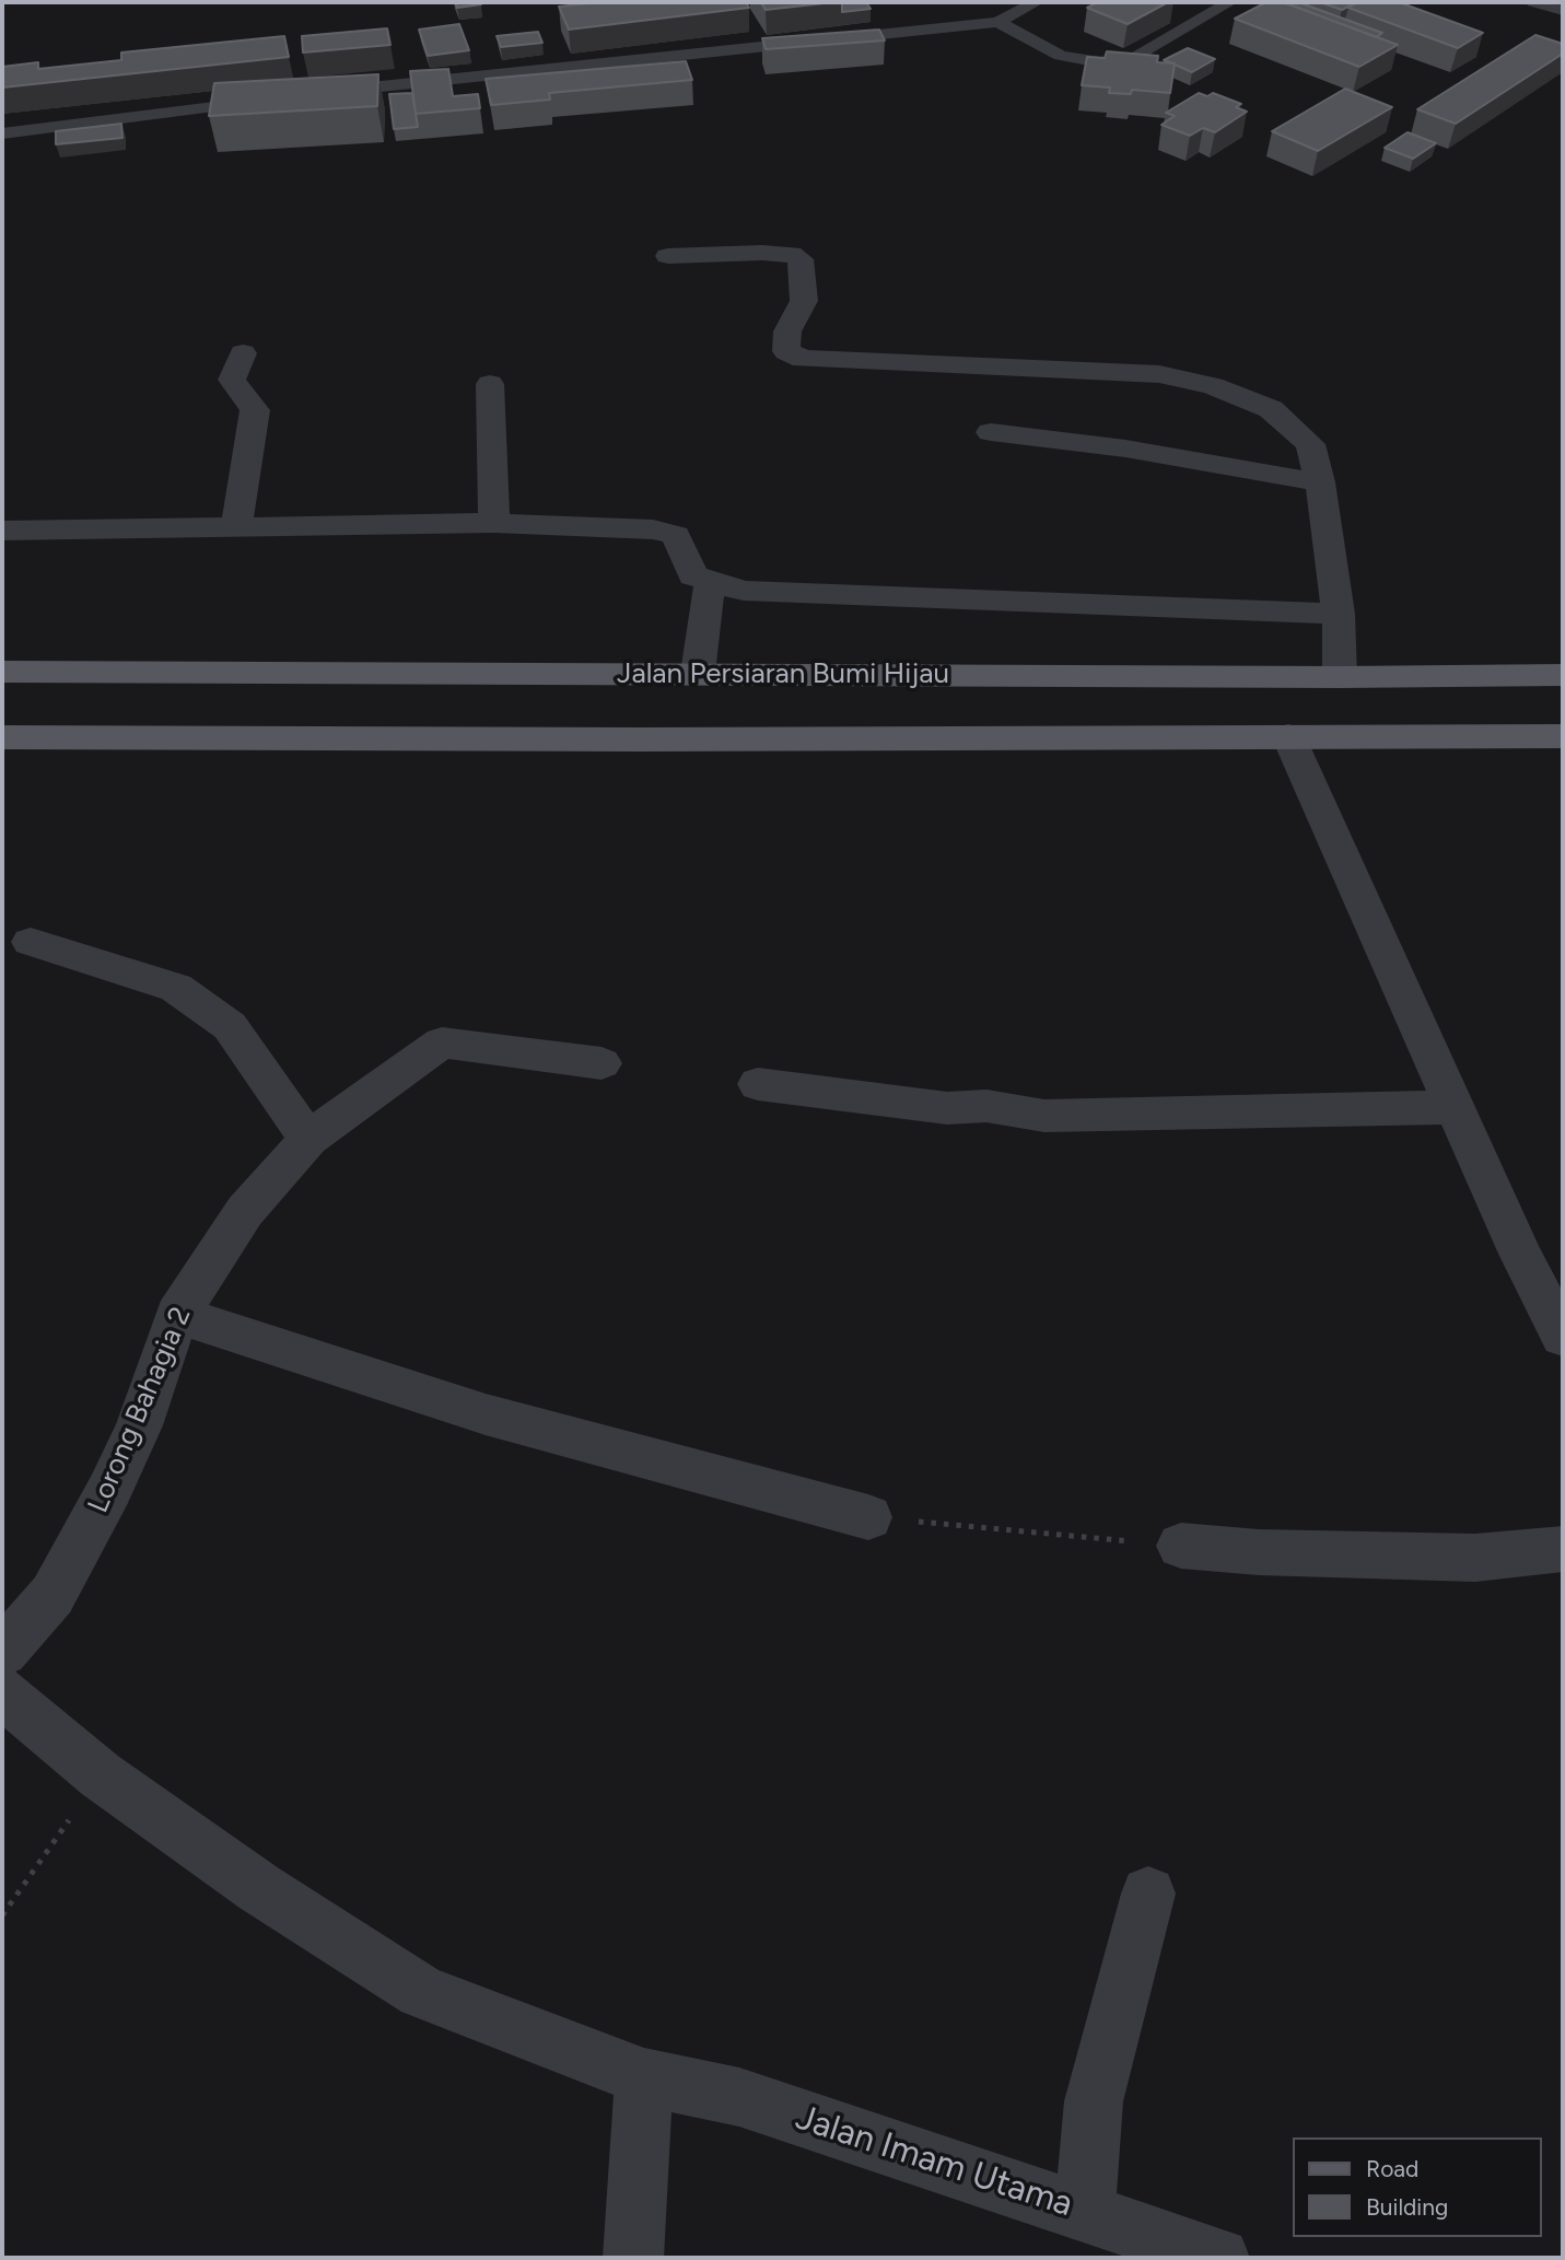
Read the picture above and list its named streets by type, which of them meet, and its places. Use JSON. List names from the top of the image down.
{
  "streets": {
    "main road": ["Jalan Persiaran Bumi Hijau"],
    "street": ["Lorong Bahagia 2", "Jalan Imam Utama"]
  },
  "legend": ["Road", "Building"]
}
